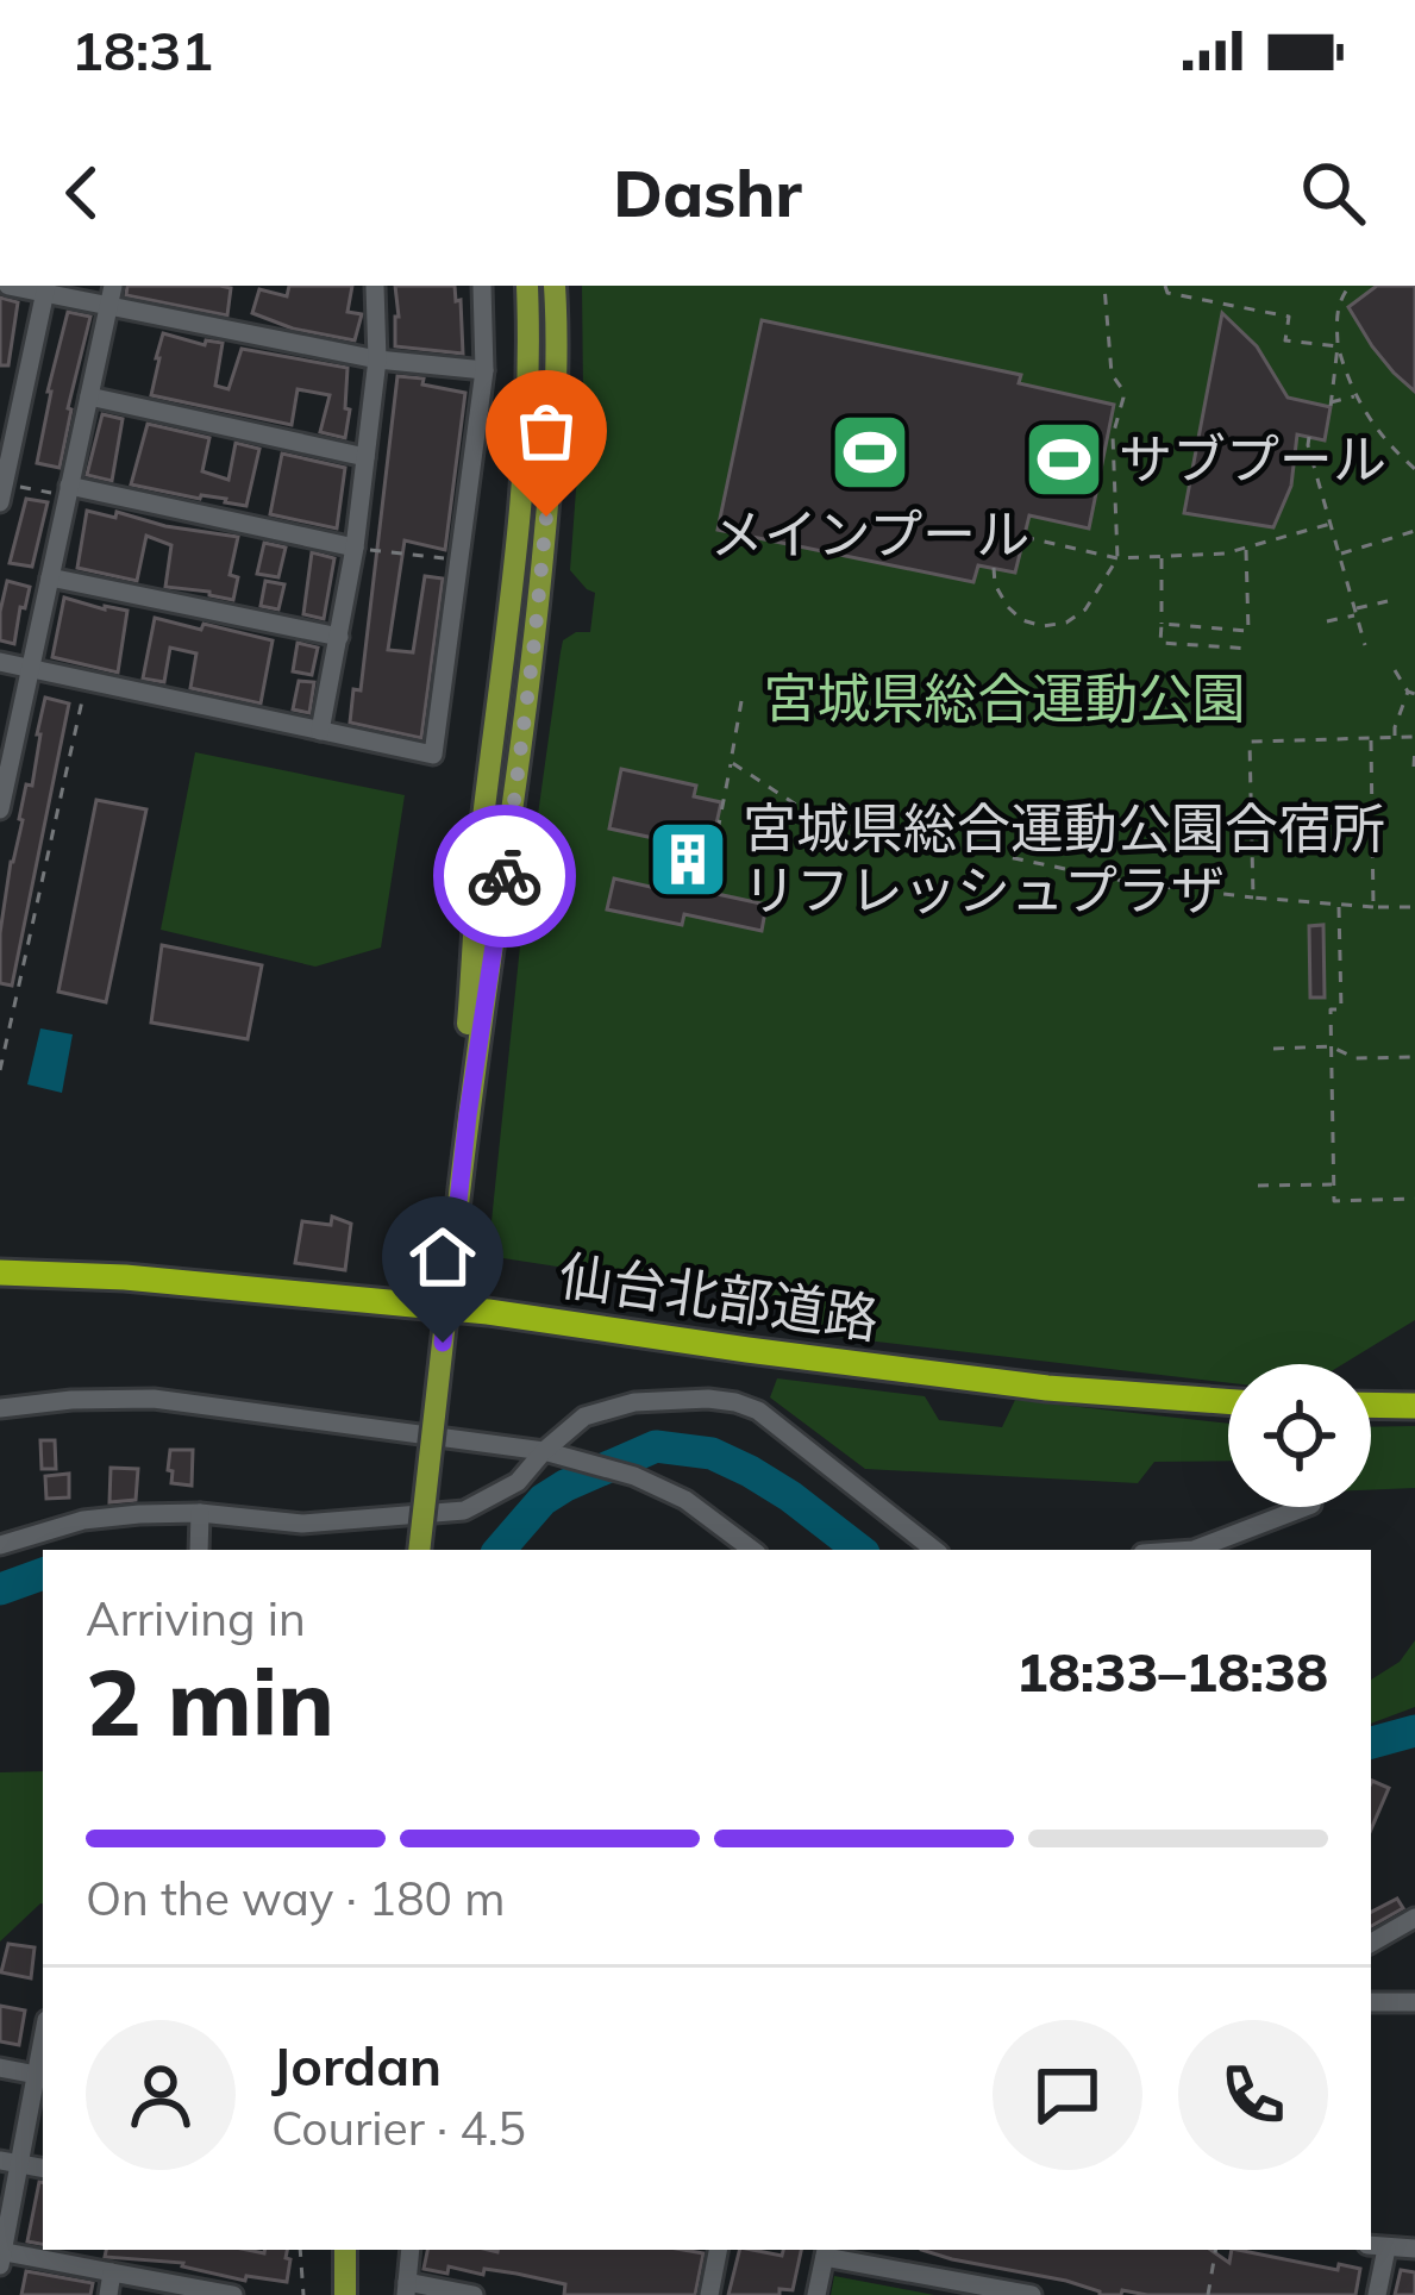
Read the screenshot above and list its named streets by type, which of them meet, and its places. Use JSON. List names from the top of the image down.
{
  "streets": {
    "highway": ["仙台北部道路"]
  },
  "parks": ["宮城県総合運動公園"],
  "places": {
    "sports": ["メインプール", "サブプール"],
    "building": ["宮城県総合運動公園合宿所 リフレッシュプラザ"]
  },
  "page": {
    "status": "18:31",
    "header": "Dashr",
    "heading": ["2 min", "Arriving in", "18:33–18:38"],
    "panel": ["Jordan", "Courier · 4.5"],
    "bar": "On the way · 180 m"
  }
}
